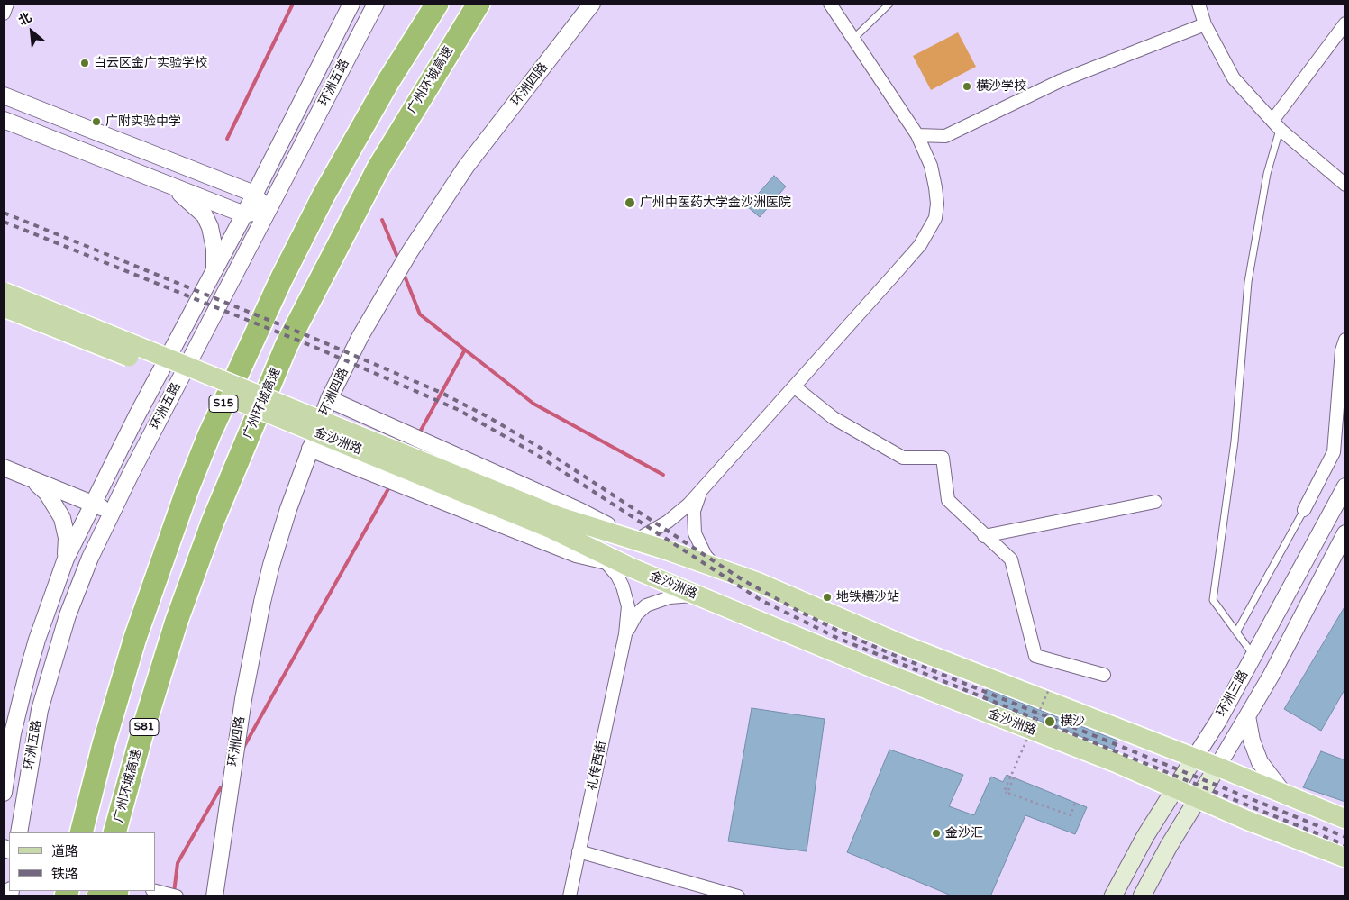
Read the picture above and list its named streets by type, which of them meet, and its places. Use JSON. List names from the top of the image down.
{
  "streets": {
    "highway": ["广州环城高速", "S15", "S81"],
    "main road": ["金沙洲路", "环洲三路"],
    "street": ["环洲五路", "环洲四路", "礼传西街"]
  },
  "crossings": [
    ["金沙洲路", "环洲三路"]
  ],
  "places": [
    "白云区金广实验学校",
    "横沙学校",
    "广附实验中学",
    "广州中医药大学金沙洲医院",
    "地铁横沙站",
    "横沙",
    "金沙汇"
  ],
  "legend": ["道路", "铁路"],
  "north": "top left"
}
